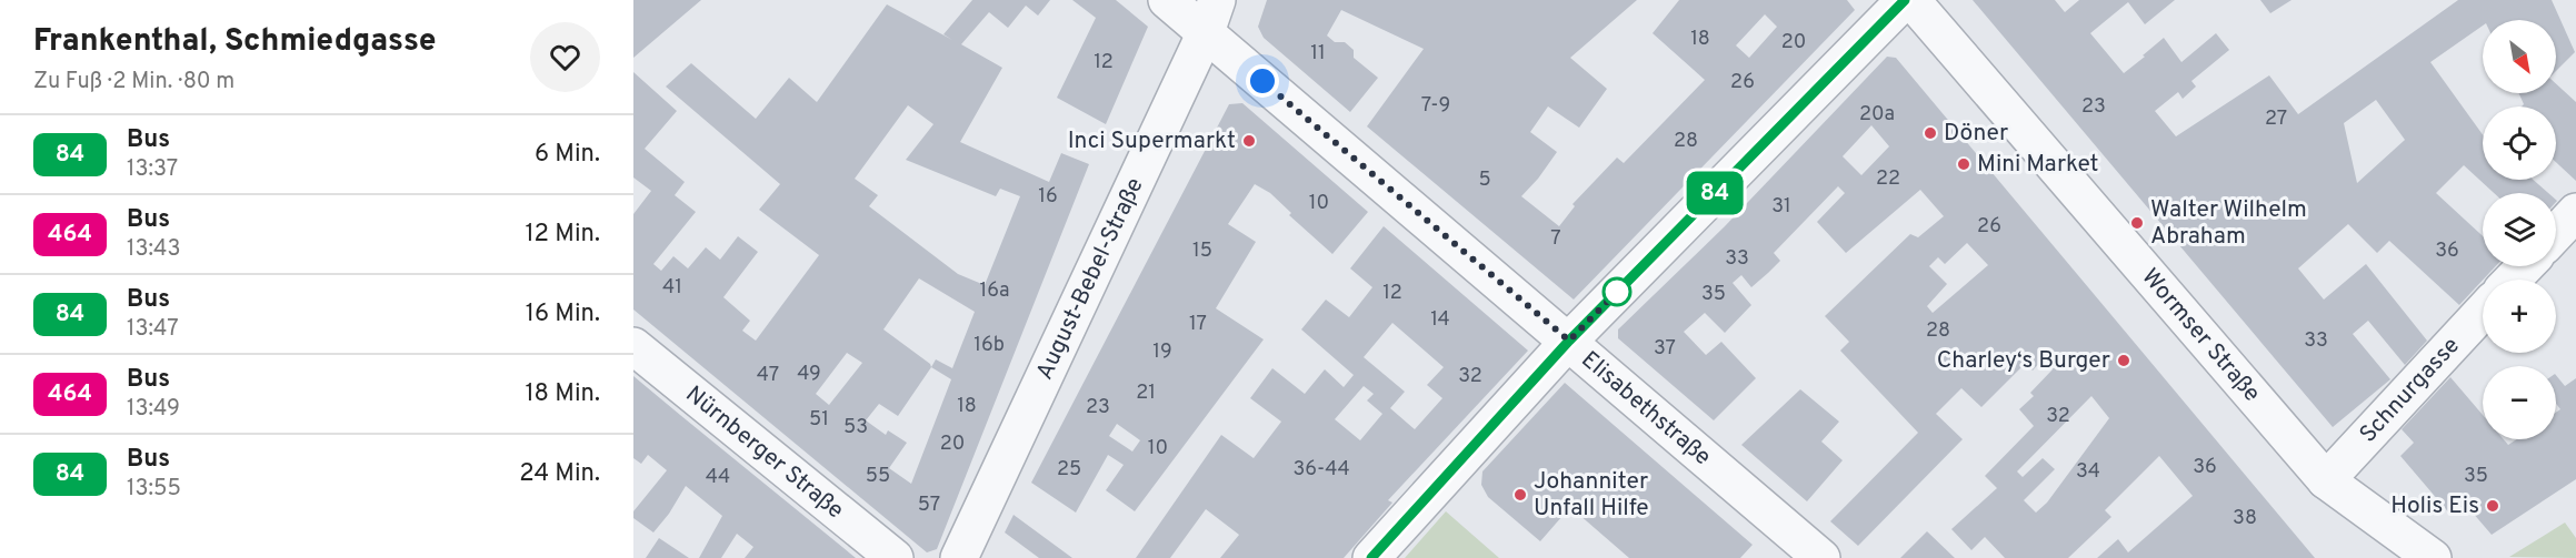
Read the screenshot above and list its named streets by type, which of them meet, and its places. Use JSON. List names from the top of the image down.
{
  "streets": {
    "street": [
      "August-Bebel-Straße",
      "Wormser Straße",
      "Schnurgasse",
      "Elisabethstraße",
      "Nürnberger Straße"
    ]
  },
  "crossings": [
    ["August-Bebel-Straße", "Elisabethstraße"],
    ["Wormser Straße", "Schnurgasse"]
  ],
  "places": [
    "Döner",
    "Inci Supermarkt",
    "Mini Market",
    "Walter Wilhelm Abraham",
    "Charley‘s Burger",
    "Johanniter Unfall Hilfe",
    "Holis Eis"
  ],
  "lines": ["bus line 84"],
  "house_numbers": [
    "18",
    "20",
    "11",
    "12",
    "26",
    "7-9",
    "23",
    "20a",
    "27",
    "28",
    "22",
    "5",
    "16",
    "10",
    "31",
    "26",
    "7",
    "15",
    "36",
    "33",
    "41",
    "16a",
    "12",
    "35",
    "14",
    "17",
    "28",
    "33",
    "16b",
    "37",
    "19",
    "49",
    "47",
    "32",
    "21",
    "18",
    "23",
    "32",
    "51",
    "53",
    "20",
    "10",
    "36",
    "25",
    "36-44",
    "34",
    "55",
    "35",
    "44",
    "57",
    "38"
  ],
  "north": "bottom right",
  "page": {
    "heading": ["Frankenthal, Schmiedgasse", "Zu Fuß · 2 Min. · 80 m"],
    "on_map": "84",
    "map_buttons": ["+", "−"],
    "list": [
      {
        "mark": "84",
        "name": "Bus",
        "note": "13:37",
        "value": "6 Min."
      },
      {
        "mark": "464",
        "name": "Bus",
        "note": "13:43",
        "value": "12 Min."
      },
      {
        "mark": "84",
        "name": "Bus",
        "note": "13:47",
        "value": "16 Min."
      },
      {
        "mark": "464",
        "name": "Bus",
        "note": "13:49",
        "value": "18 Min."
      },
      {
        "mark": "84",
        "name": "Bus",
        "note": "13:55",
        "value": "24 Min."
      }
    ]
  }
}
